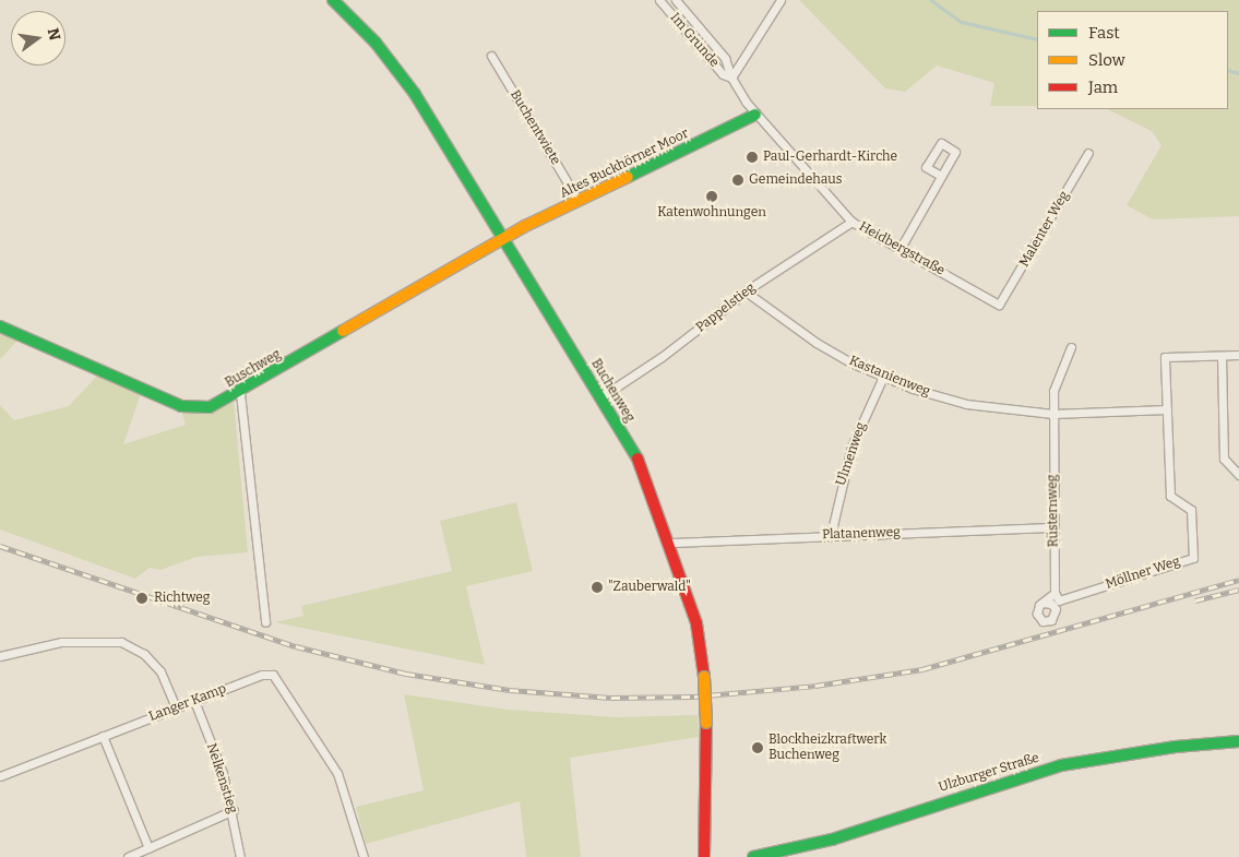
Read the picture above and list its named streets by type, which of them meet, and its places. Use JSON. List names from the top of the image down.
{
  "streets": {
    "street": [
      "Im Grunde",
      "Buchentwiete",
      "Altes Buckhörner Moor",
      "Malenter Weg",
      "Heidbergstraße",
      "Pappelstieg",
      "Buschweg",
      "Kastanienweg",
      "Buchenweg",
      "Ulmenweg",
      "Rüsternweg",
      "Platanenweg",
      "Möllner Weg",
      "Langer Kamp",
      "Ulzburger Straße",
      "Nelkenstieg"
    ]
  },
  "crossings": [
    ["Im Grunde", "Heidbergstraße"],
    ["Buchentwiete", "Altes Buckhörner Moor"],
    ["Altes Buckhörner Moor", "Heidbergstraße"],
    ["Altes Buckhörner Moor", "Buschweg"],
    ["Altes Buckhörner Moor", "Buchenweg"],
    ["Malenter Weg", "Heidbergstraße"],
    ["Heidbergstraße", "Pappelstieg"],
    ["Pappelstieg", "Kastanienweg"],
    ["Pappelstieg", "Buchenweg"],
    ["Buschweg", "Buchenweg"],
    ["Kastanienweg", "Ulmenweg"],
    ["Kastanienweg", "Rüsternweg"],
    ["Buchenweg", "Platanenweg"],
    ["Ulmenweg", "Platanenweg"],
    ["Rüsternweg", "Platanenweg"],
    ["Rüsternweg", "Möllner Weg"],
    ["Langer Kamp", "Nelkenstieg"]
  ],
  "places": [
    "Paul-Gerhardt-Kirche",
    "Gemeindehaus",
    "Katenwohnungen",
    "\"Zauberwald\"",
    "Richtweg",
    "Blockheizkraftwerk Buchenweg"
  ],
  "legend": ["Fast", "Slow", "Jam"],
  "north": "right"
}
